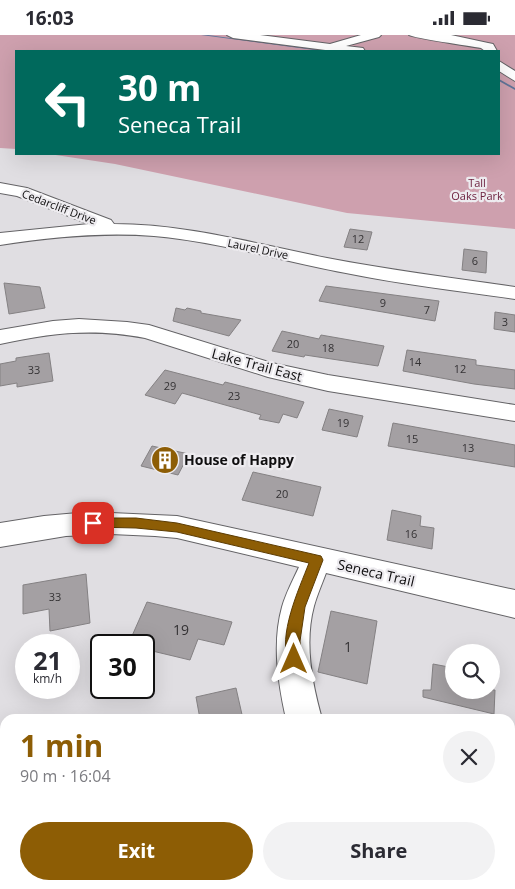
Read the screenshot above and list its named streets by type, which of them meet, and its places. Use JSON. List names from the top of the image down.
{
  "streets": {
    "street": [
      "Cedarcliff Drive",
      "Laurel Drive",
      "Lake Trail East",
      "Seneca Trail"
    ]
  },
  "crossings": [
    ["Cedarcliff Drive", "Laurel Drive"]
  ],
  "parks": ["Tall Oaks Park"],
  "places": {
    "building": ["House of Happy"]
  },
  "house_numbers": [
    "12",
    "6",
    "9",
    "7",
    "3",
    "20",
    "18",
    "14",
    "12",
    "33",
    "29",
    "23",
    "19",
    "15",
    "13",
    "20",
    "16",
    "33",
    "19",
    "1"
  ],
  "page": {
    "status": "16:03",
    "turn": ["30 m", "Seneca Trail"],
    "speed": "21 km/h",
    "limit": "30",
    "heading": ["1 min", "90 m · 16:04"],
    "buttons": ["Exit", "Share"]
  }
}
